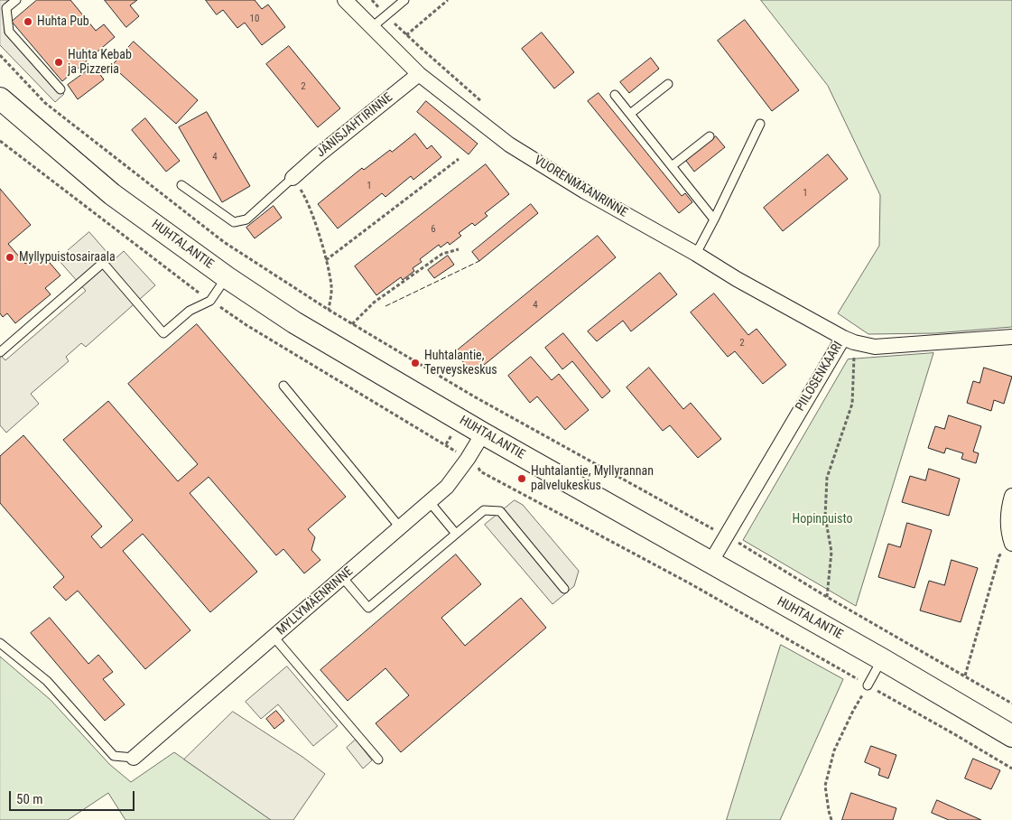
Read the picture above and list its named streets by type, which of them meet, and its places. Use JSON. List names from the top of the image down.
{
  "streets": {
    "main road": ["HUHTALANTIE"],
    "street": [
      "JÄNISJAHTIRINNE",
      "VUORENMAANRINNE",
      "PIILOSENKAARI",
      "MYLLYMÄENRINNE"
    ]
  },
  "crossings": [
    ["JÄNISJAHTIRINNE", "VUORENMAANRINNE"],
    ["VUORENMAANRINNE", "PIILOSENKAARI"],
    ["HUHTALANTIE", "PIILOSENKAARI"],
    ["HUHTALANTIE", "MYLLYMÄENRINNE"]
  ],
  "parks": ["Hopinpuisto"],
  "places": [
    "Huhta Pub",
    "Huhta Kebab ja Pizzeria",
    "Myllypuistosairaala",
    "Huhtalantie, Terveyskeskus",
    "Huhtalantie, Myllyrannan palvelukeskus"
  ],
  "house_numbers": [
    "10",
    "2",
    "4",
    "1",
    "1",
    "6",
    "4",
    "2"
  ],
  "scale_bar": "50 m"
}
